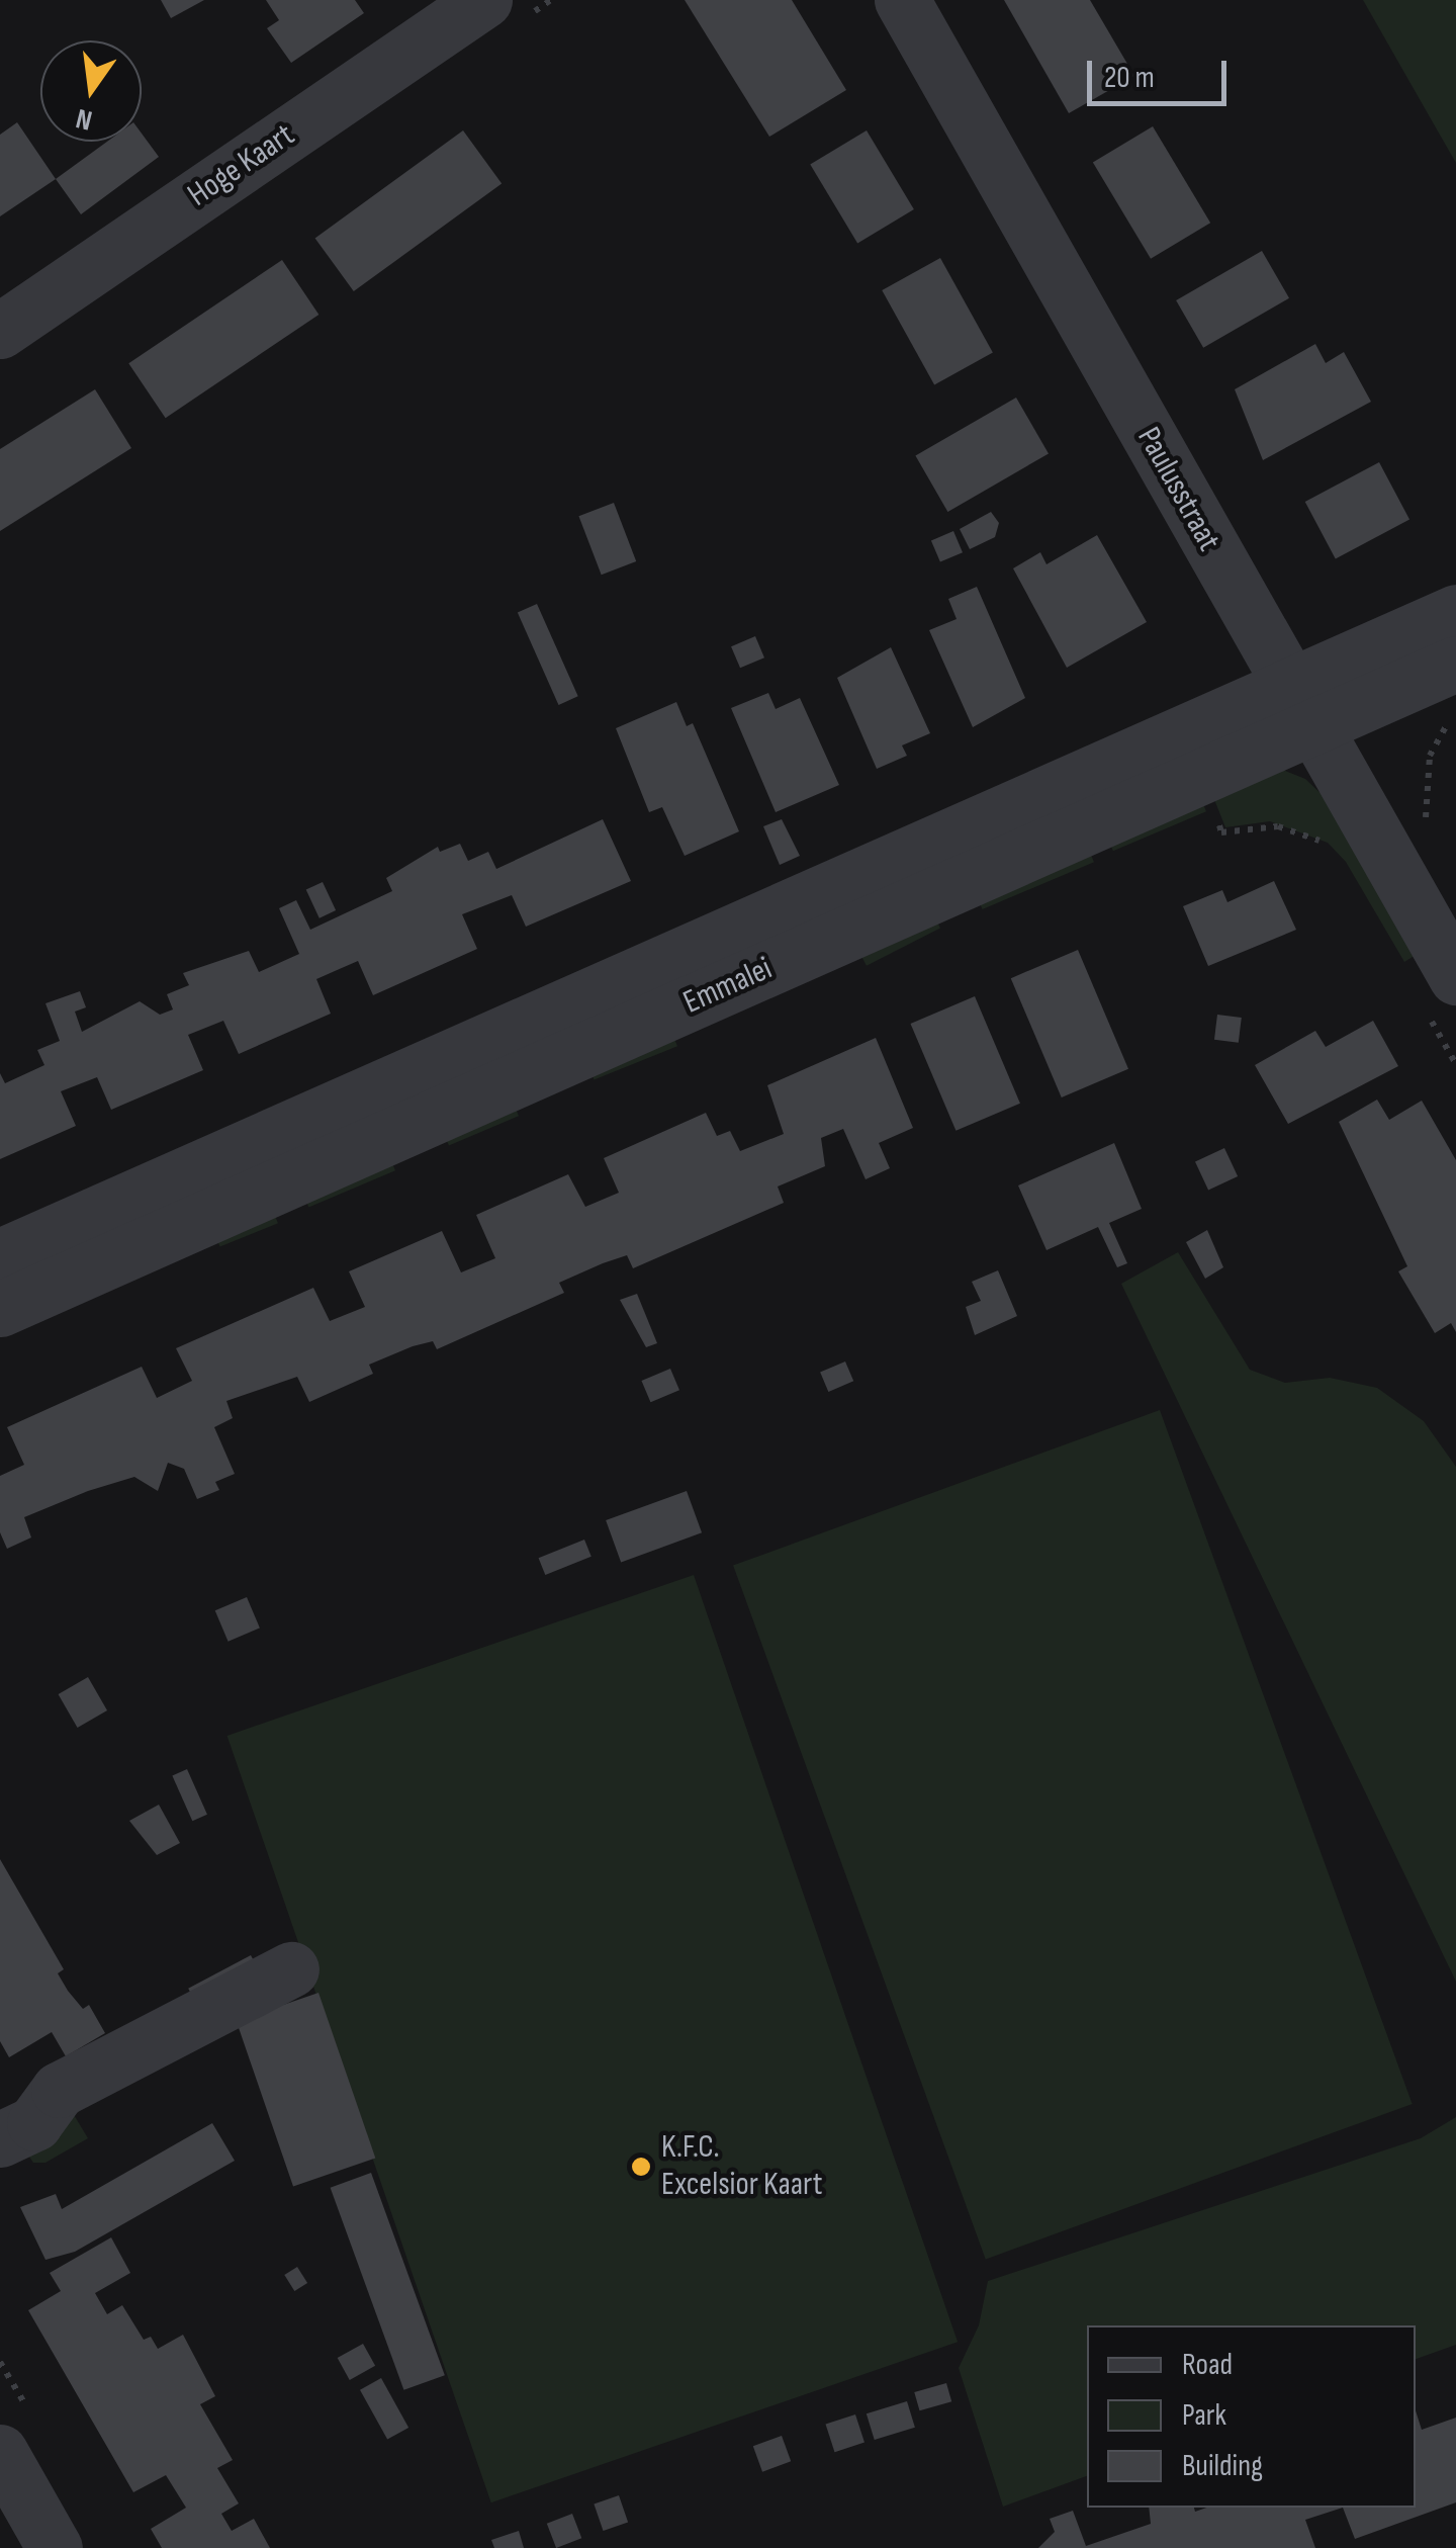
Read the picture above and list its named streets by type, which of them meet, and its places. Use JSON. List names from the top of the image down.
{
  "streets": {
    "street": ["Hoge Kaart", "Paulusstraat", "Emmalei"]
  },
  "crossings": [
    ["Paulusstraat", "Emmalei"]
  ],
  "places": ["K.F.C. Excelsior Kaart"],
  "legend": ["Road", "Park", "Building"],
  "scale_bar": "20 m",
  "north": "bottom"
}
